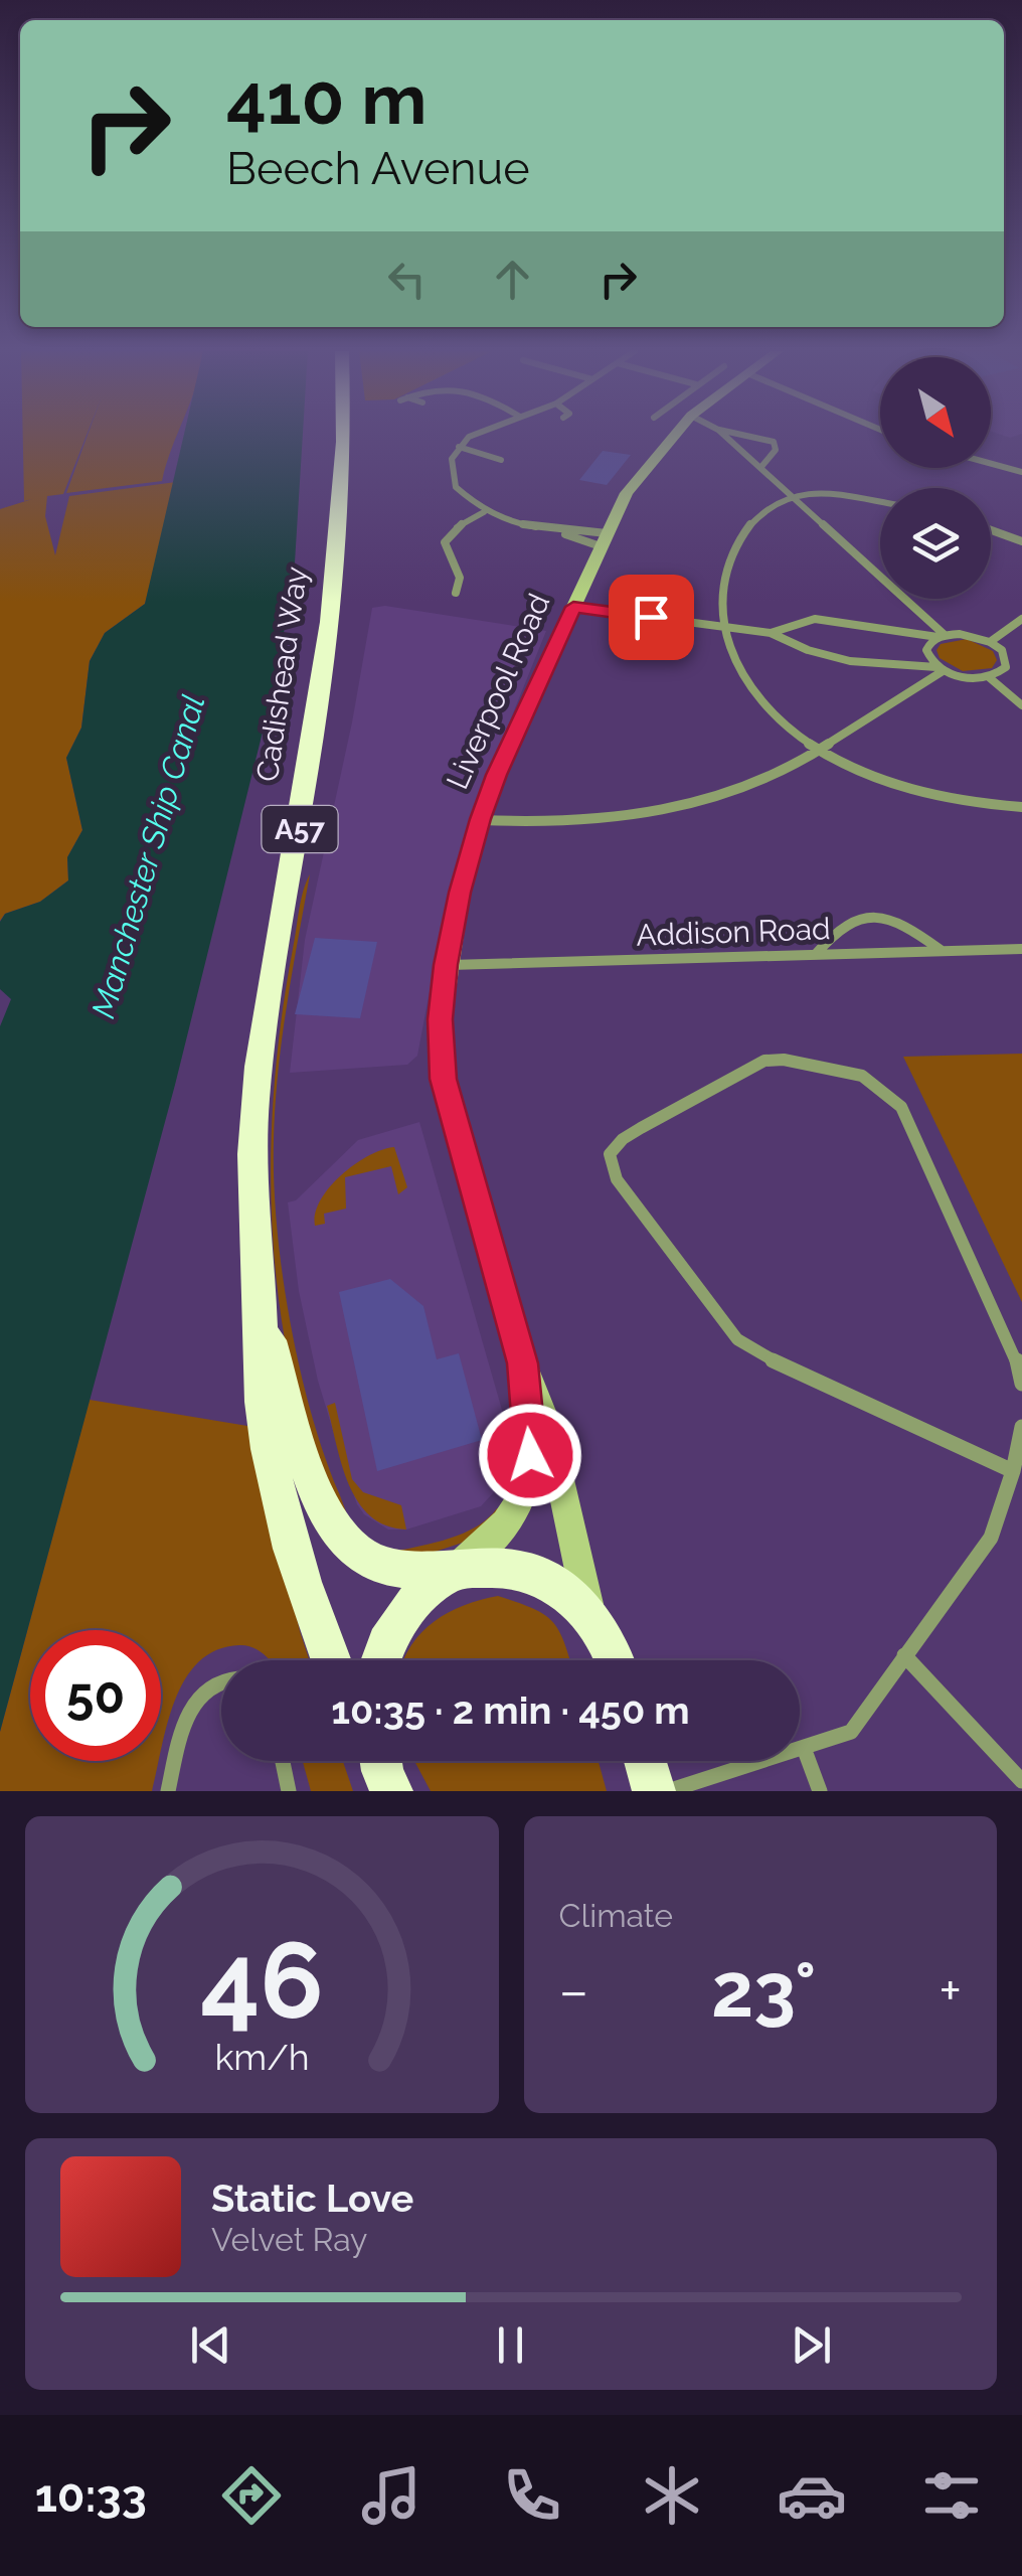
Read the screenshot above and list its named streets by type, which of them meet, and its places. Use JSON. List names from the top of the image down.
{
  "streets": {
    "highway": ["Cadishead Way", "A57"],
    "main road": ["Liverpool Road"],
    "street": ["Addison Road"]
  },
  "crossings": [
    ["Cadishead Way", "Liverpool Road"],
    ["Cadishead Way", "A57"],
    ["Liverpool Road", "A57"],
    ["Liverpool Road", "Addison Road"]
  ],
  "water": ["Manchester Ship Canal"],
  "north": "bottom right",
  "page": {
    "turn": ["410 m", "Beech Avenue"],
    "limit": "50",
    "trip": "10:35 · 2 min · 450 m",
    "tile": "Climate",
    "heat": ["−", "23°", "+"],
    "song": ["Static Love", "Velvet Ray"],
    "tabs": "10:33",
    "gauge": ["46", "km/h"]
  }
}
